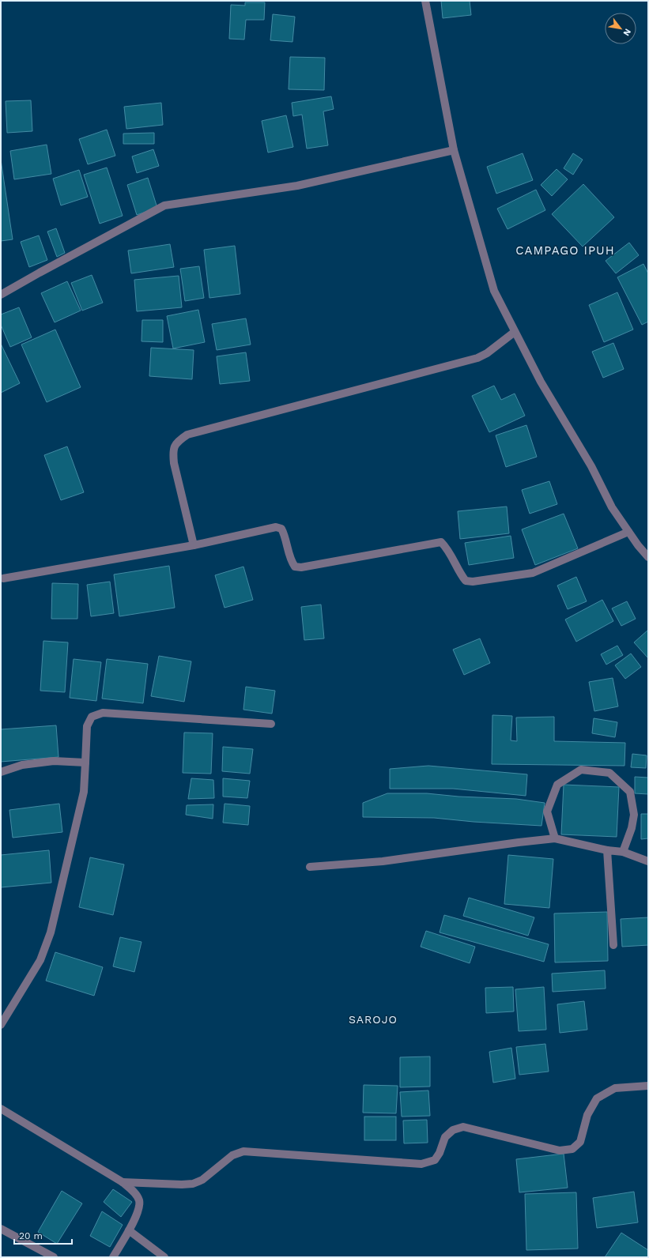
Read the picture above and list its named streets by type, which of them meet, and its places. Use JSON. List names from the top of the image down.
{
  "districts": ["CAMPAGO IPUH", "SAROJO"],
  "scale_bar": "20 m",
  "north": "bottom right"
}
